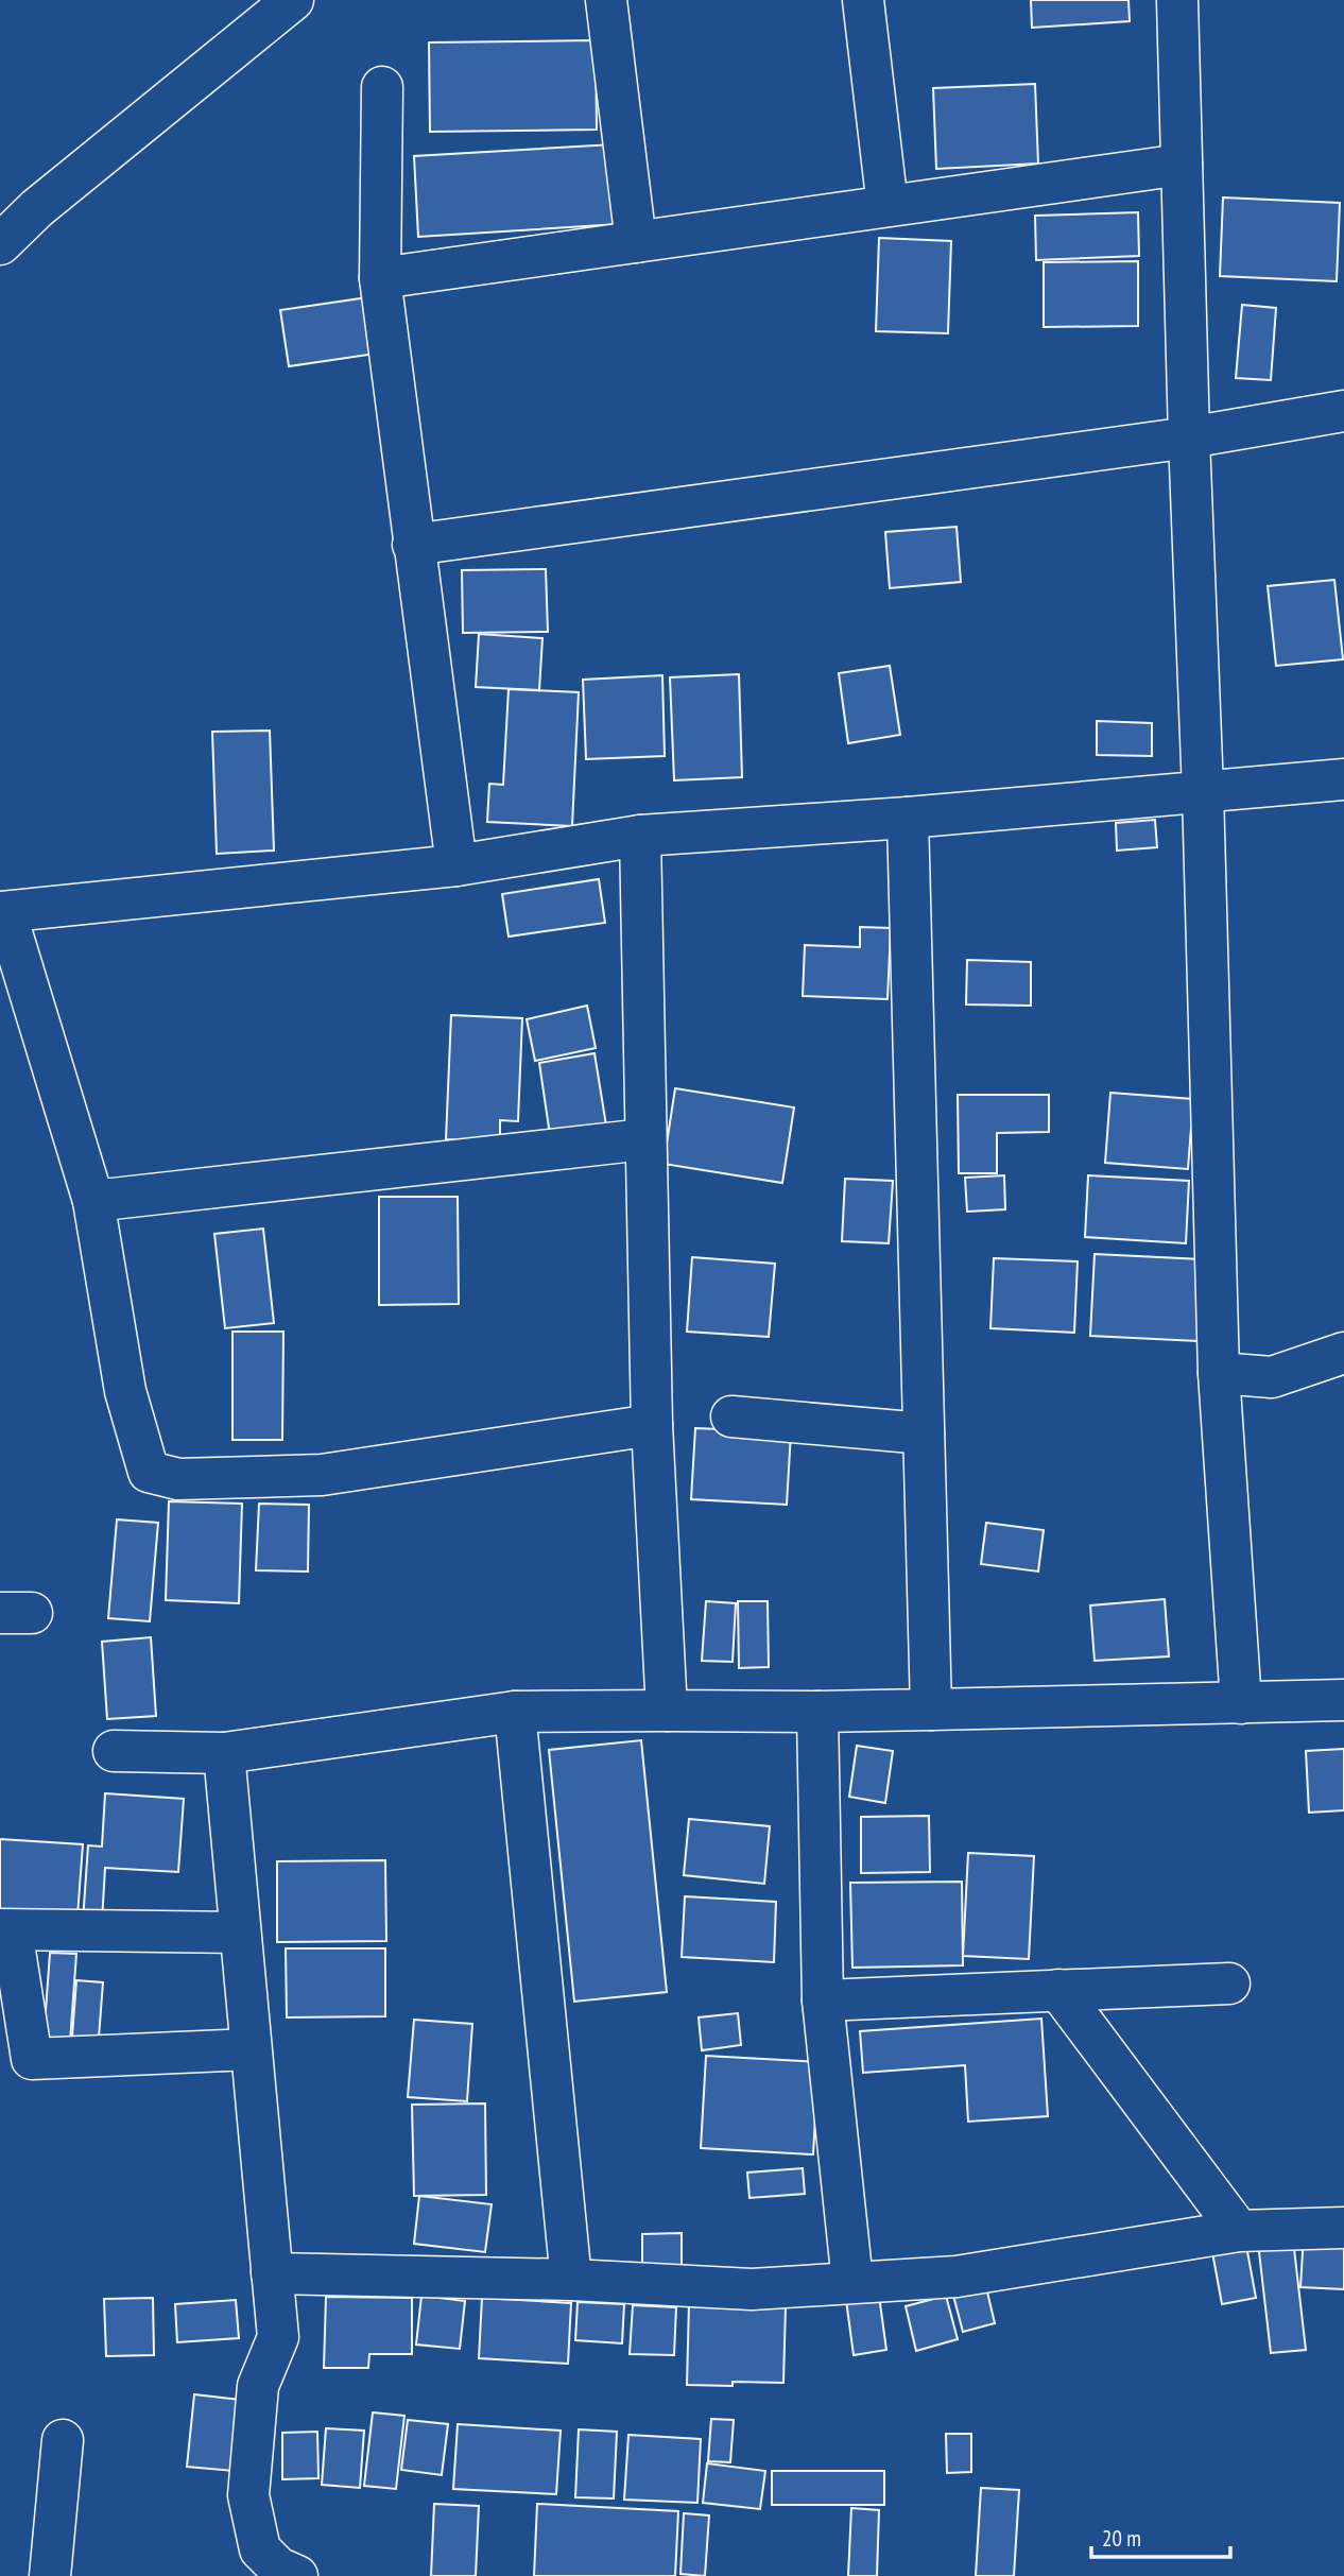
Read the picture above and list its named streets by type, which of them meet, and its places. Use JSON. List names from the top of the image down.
{
  "scale_bar": "20 m"
}
